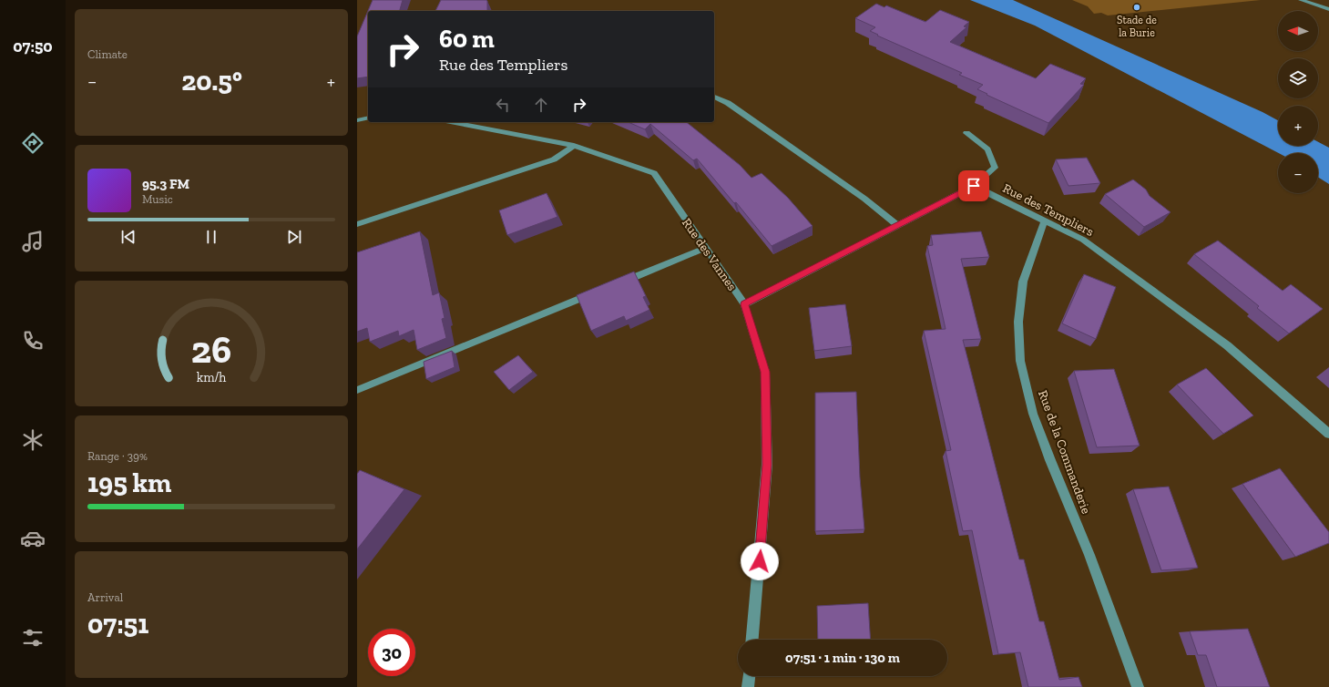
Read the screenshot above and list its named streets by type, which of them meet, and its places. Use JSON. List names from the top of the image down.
{
  "streets": {
    "street": ["Rue des Templiers", "Rue des Vannes", "Rue de la Commanderie"]
  },
  "crossings": [
    ["Rue des Templiers", "Rue de la Commanderie"]
  ],
  "places": ["Stade de la Burie"],
  "north": "left",
  "page": {
    "tabs": "07:50",
    "tile": [
      "Climate",
      ["Range · 39%", "195 km"],
      ["Arrival", "07:51"]
    ],
    "map_buttons": ["+", "−"],
    "turn": ["60 m", "Rue des Templiers"],
    "heat": ["−", "20.5°", "+"],
    "song": ["95.3 FM", "Music"],
    "limit": "30",
    "trip": "07:51 · 1 min · 130 m",
    "gauge": ["26", "km/h"]
  }
}
